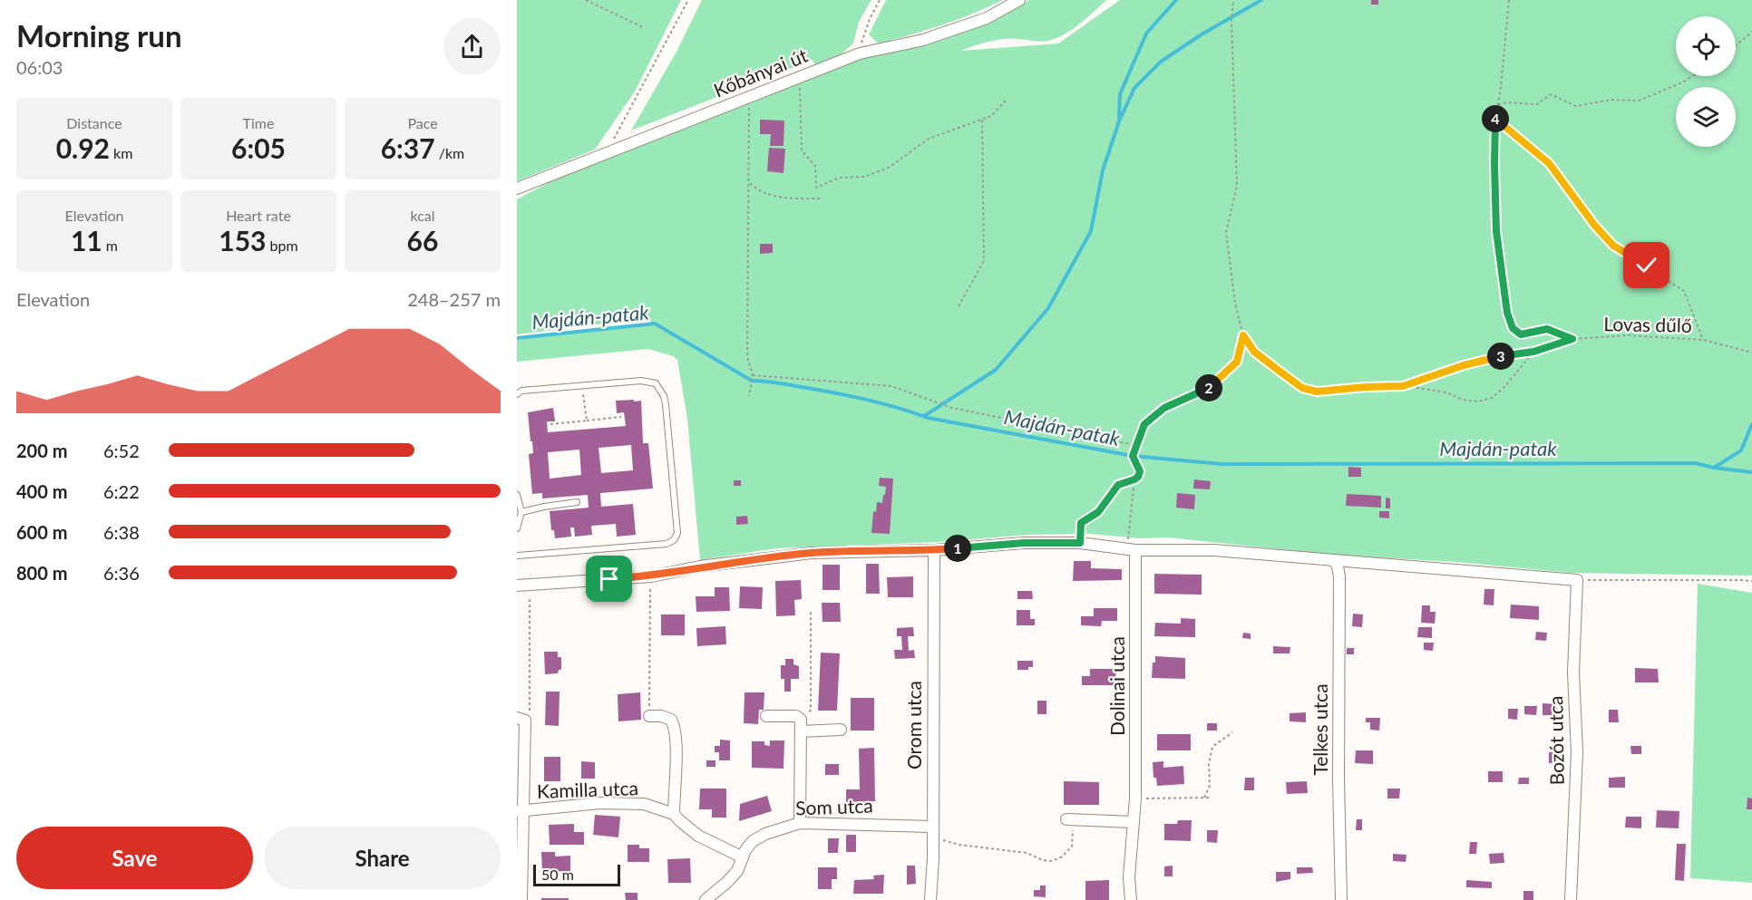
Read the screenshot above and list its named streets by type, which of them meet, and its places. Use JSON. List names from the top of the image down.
{
  "streets": {
    "street": [
      "Kőbányai út",
      "Dolinai utca",
      "Orom utca",
      "Telkes utca",
      "Bozót utca",
      "Kamilla utca",
      "Som utca"
    ],
    "path": ["Lovas dűlő"]
  },
  "crossings": [
    ["Orom utca", "Som utca"],
    ["Kamilla utca", "Som utca"]
  ],
  "water": ["Majdán-patak"],
  "scale_bar": "50 m",
  "page": {
    "heading": ["Morning run", "06:03"],
    "stats": [
      ["Distance", "0.92 km"],
      ["Time", "6:05"],
      ["Pace", "6:37 /km"],
      ["Elevation", "11 m"],
      ["Heart rate", "153 bpm"],
      ["kcal", "66"]
    ],
    "pins": [
      "4",
      "3",
      "2",
      "1"
    ],
    "chart": ["Elevation", "248–257 m"],
    "list": [
      {
        "name": "200 m",
        "note": "6:52"
      },
      {
        "name": "400 m",
        "note": "6:22"
      },
      {
        "name": "600 m",
        "note": "6:38"
      },
      {
        "name": "800 m",
        "note": "6:36"
      }
    ],
    "buttons": ["Save", "Share"],
    "scale": "50 m"
  }
}
